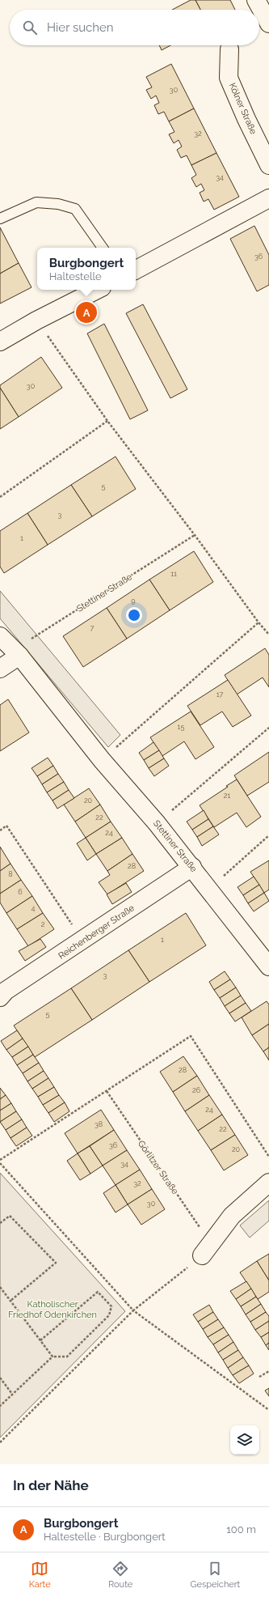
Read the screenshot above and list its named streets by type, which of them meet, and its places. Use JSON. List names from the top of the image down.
{
  "streets": {
    "street": ["Kölner Straße", "Stettiner Straße", "Reichenberger Straße"],
    "path": ["Görlitzer Straße"]
  },
  "crossings": [
    ["Stettiner Straße", "Reichenberger Straße"]
  ],
  "parks": ["Katholischer Friedhof Odenkirchen"],
  "house_numbers": [
    "30",
    "32",
    "34",
    "36",
    "30",
    "5",
    "3",
    "1",
    "11",
    "9",
    "7",
    "17",
    "15",
    "21",
    "20",
    "22",
    "24",
    "28",
    "8",
    "6",
    "4",
    "2",
    "1",
    "3",
    "5",
    "28",
    "26",
    "24",
    "38",
    "22",
    "36",
    "20",
    "34",
    "32",
    "30"
  ],
  "page": {
    "search": "Hier suchen",
    "popup": ["Burgbongert", "Haltestelle"],
    "pins": "A",
    "heading": "In der Nähe",
    "list": [
      {
        "mark": "A",
        "name": "Burgbongert",
        "note": "Haltestelle · Burgbongert",
        "value": "100 m"
      }
    ],
    "nav": ["Karte", "Route", "Gespeichert"]
  }
}
